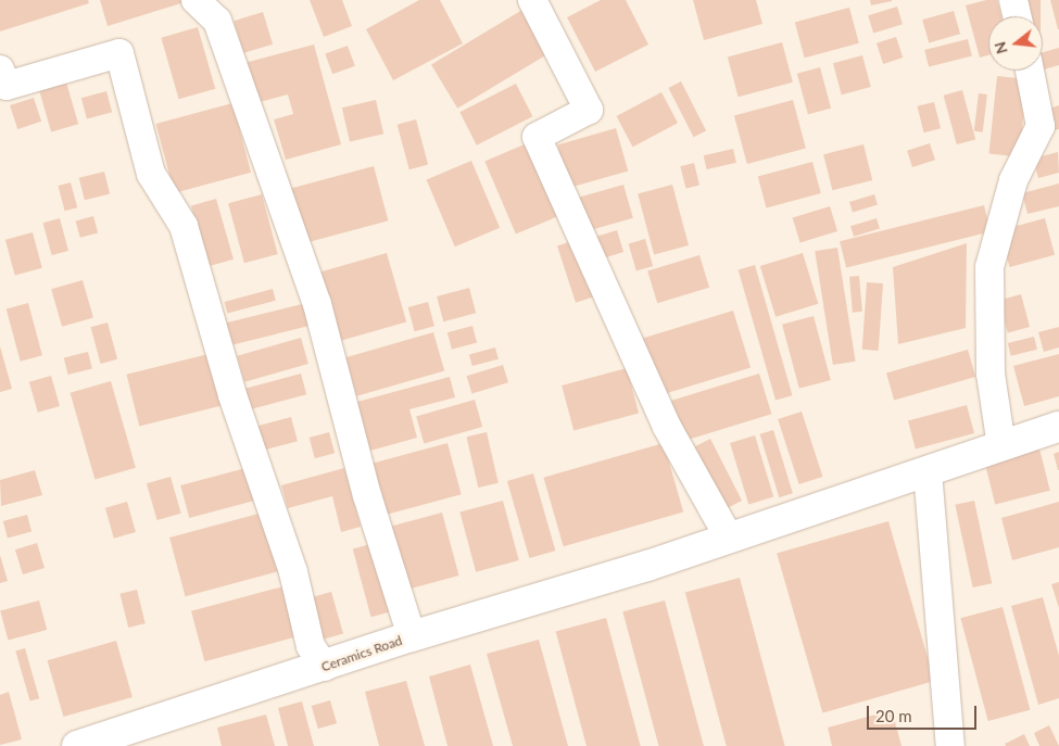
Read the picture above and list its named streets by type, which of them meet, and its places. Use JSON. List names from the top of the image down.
{
  "streets": {
    "street": ["Ceramics Road"]
  },
  "scale_bar": "20 m",
  "north": "left"
}
